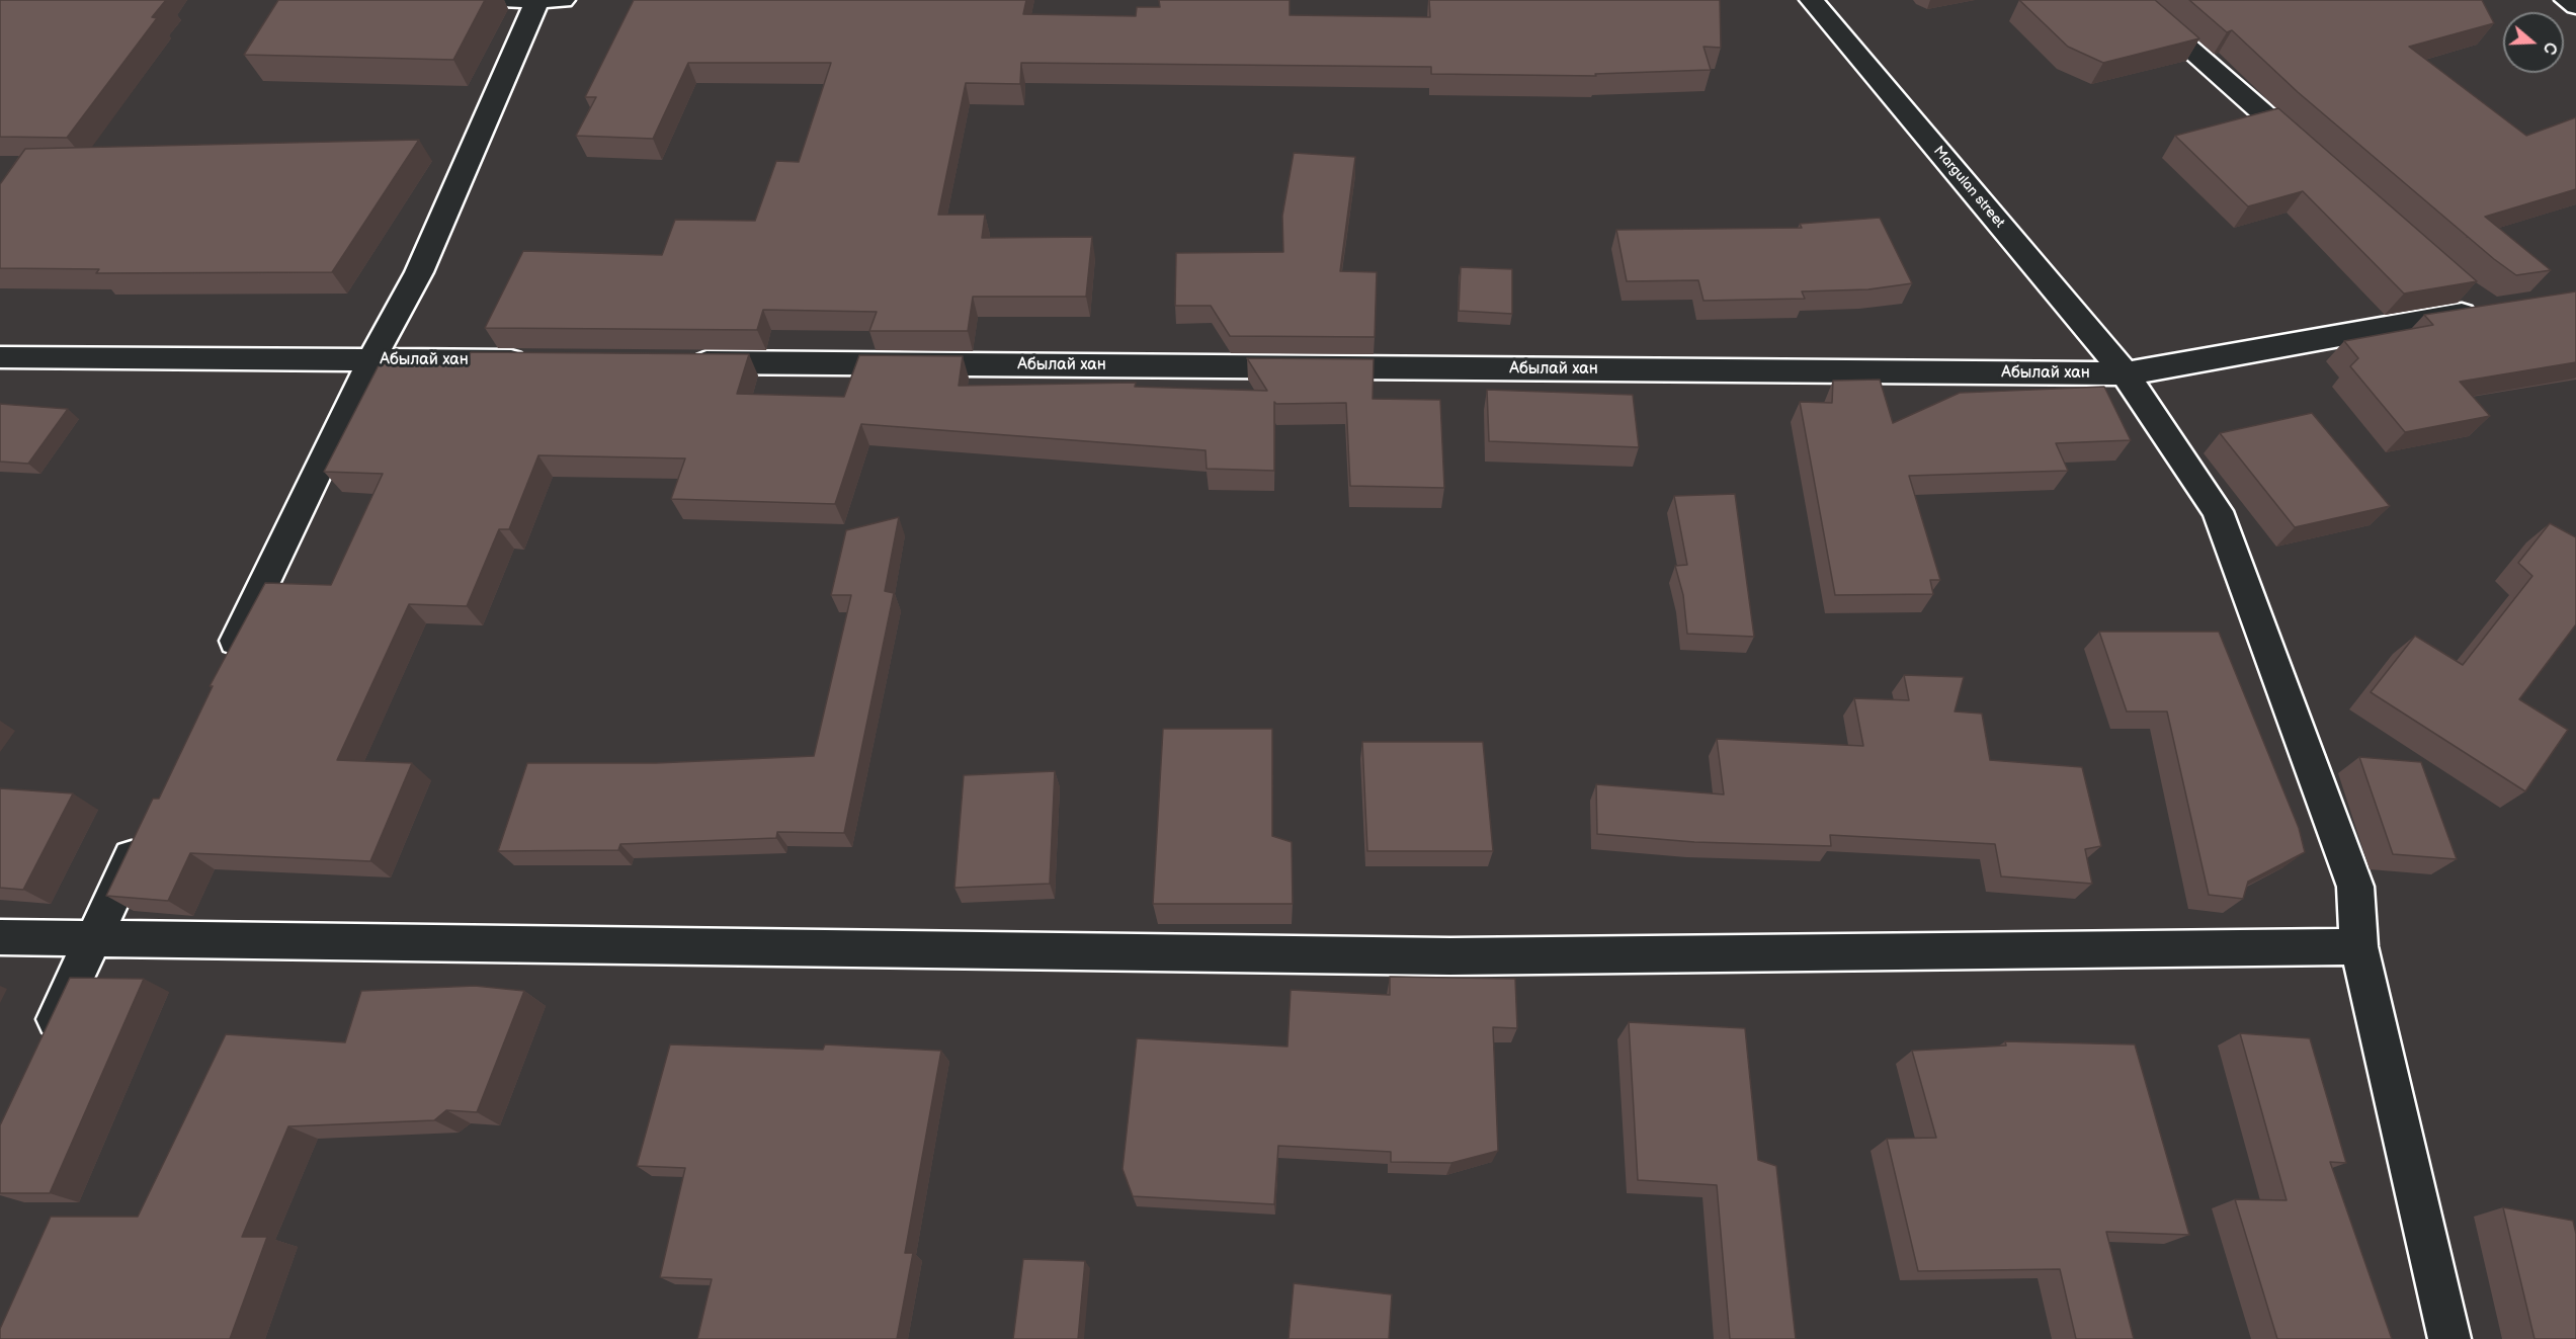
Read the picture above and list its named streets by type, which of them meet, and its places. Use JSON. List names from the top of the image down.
{
  "streets": {
    "street": ["Margulan street", "Абылай хан"]
  },
  "crossings": [
    ["Margulan street", "Абылай хан"]
  ],
  "north": "right"
}
